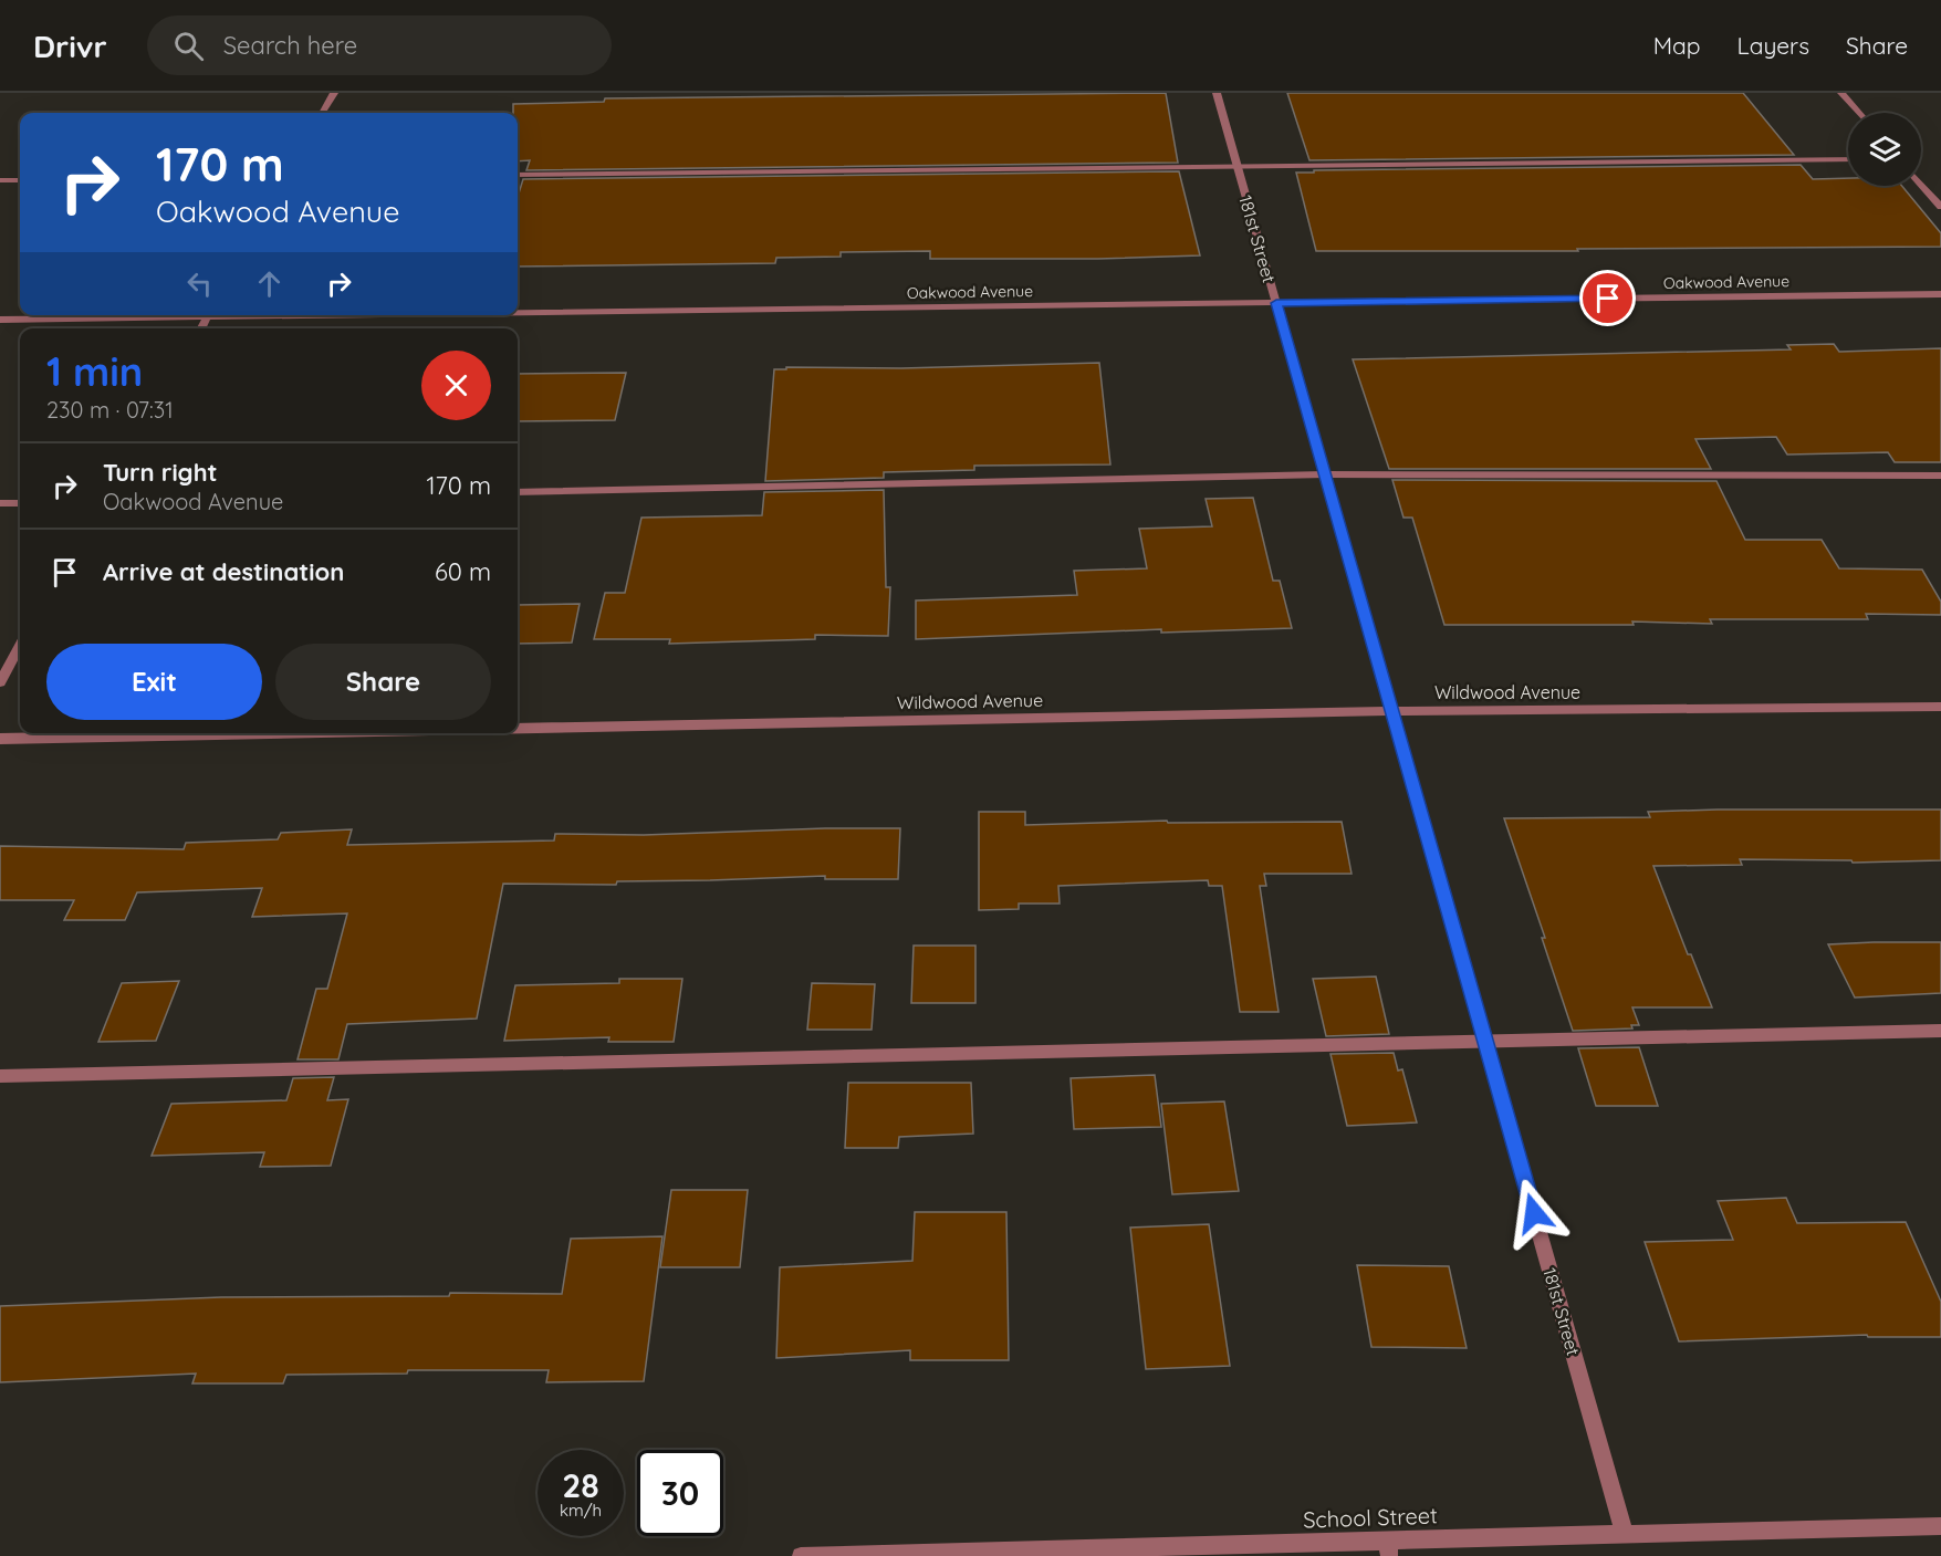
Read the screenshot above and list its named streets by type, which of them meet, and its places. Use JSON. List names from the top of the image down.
{
  "streets": {
    "street": [
      "181st Street",
      "Oakwood Avenue",
      "Wildwood Avenue",
      "School Street"
    ]
  },
  "crossings": [
    ["181st Street", "Oakwood Avenue"],
    ["181st Street", "Wildwood Avenue"],
    ["181st Street", "School Street"]
  ],
  "page": {
    "header": "Drivr",
    "search": "Search here",
    "nav": ["Map", "Layers", "Share"],
    "turn": ["170 m", "Oakwood Avenue"],
    "heading": ["1 min", "230 m · 07:31"],
    "list": [
      {
        "name": "Turn right",
        "note": "Oakwood Avenue",
        "value": "170 m"
      },
      {
        "name": "Arrive at destination",
        "value": "60 m"
      }
    ],
    "buttons": ["Exit", "Share"],
    "speed": "28 km/h",
    "limit": "30"
  }
}
